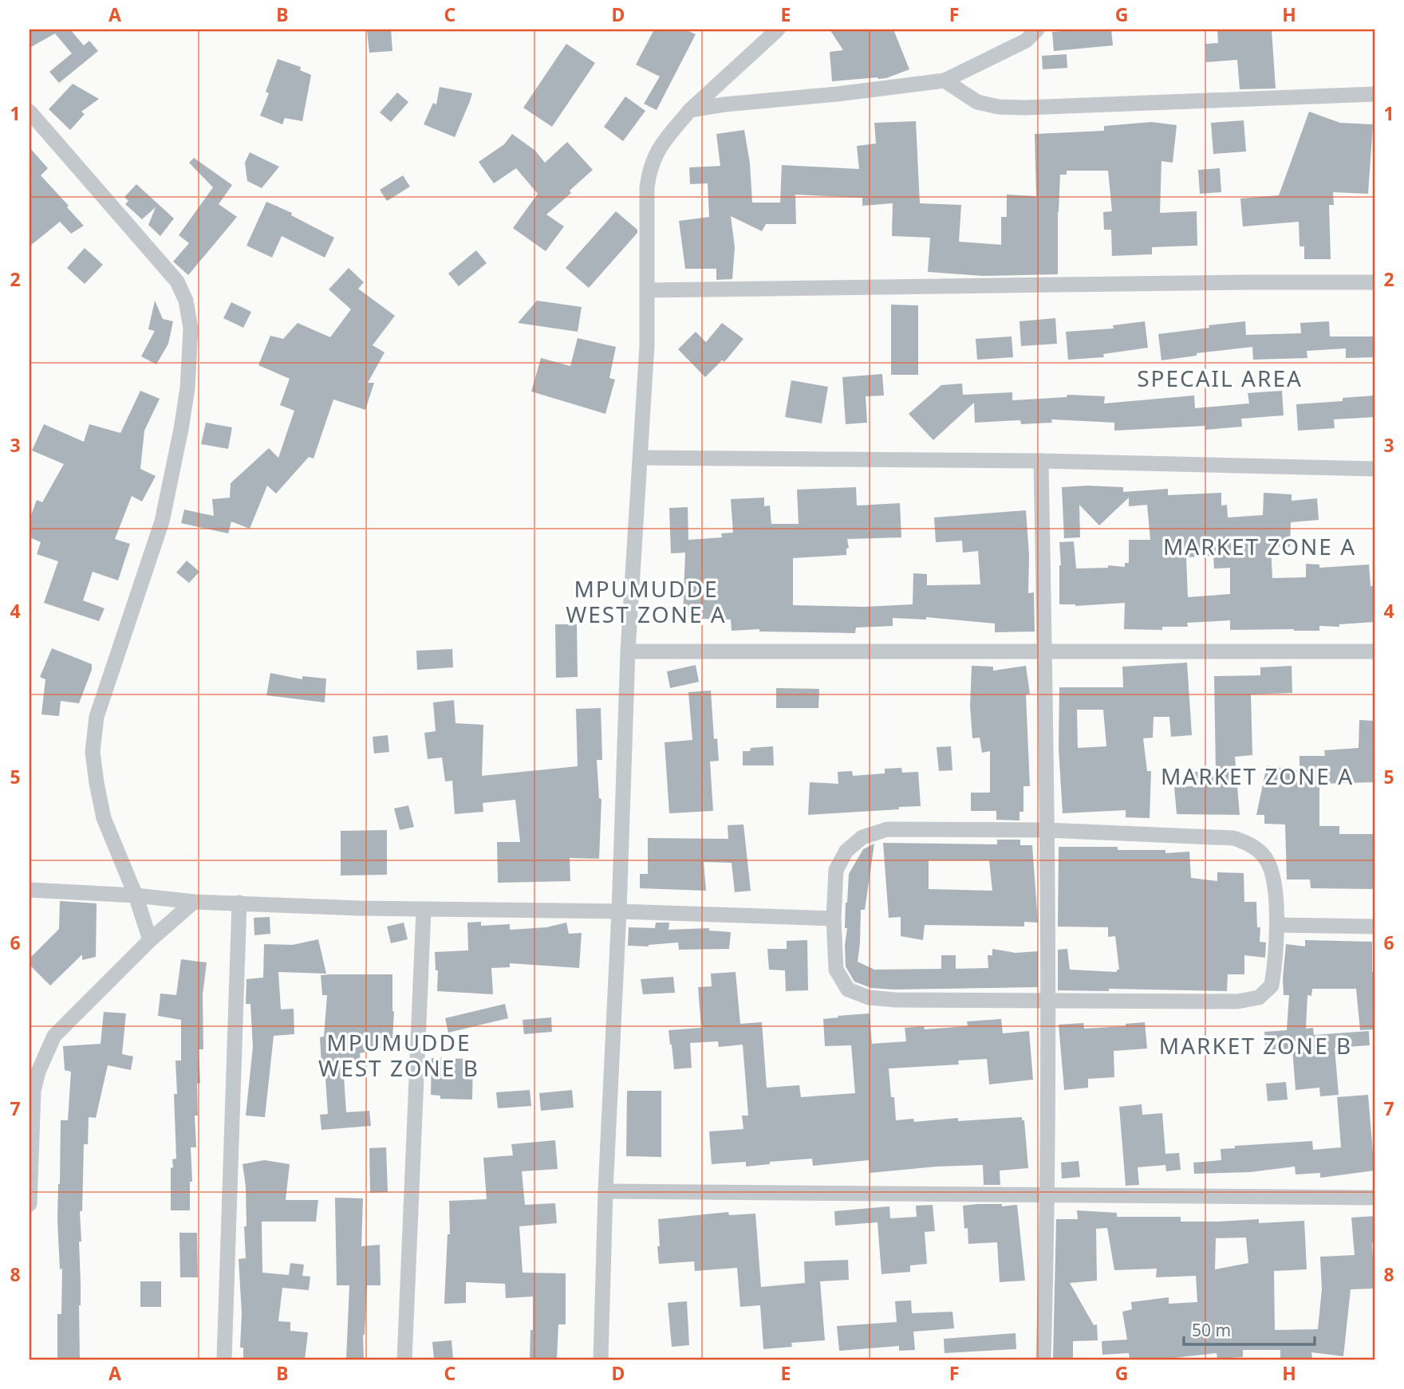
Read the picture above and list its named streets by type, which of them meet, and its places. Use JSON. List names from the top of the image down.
{
  "districts": [
    "SPECAIL AREA",
    "MARKET ZONE A",
    "MPUMUDDE WEST ZONE A",
    "MARKET ZONE A",
    "MPUMUDDE WEST ZONE B",
    "MARKET ZONE B"
  ],
  "scale_bar": "50 m",
  "grid": {
    "columns": [
      "A",
      "B",
      "C",
      "D",
      "E",
      "F",
      "G",
      "H"
    ],
    "rows": [
      "1",
      "2",
      "3",
      "4",
      "5",
      "6",
      "7",
      "8"
    ]
  }
}
